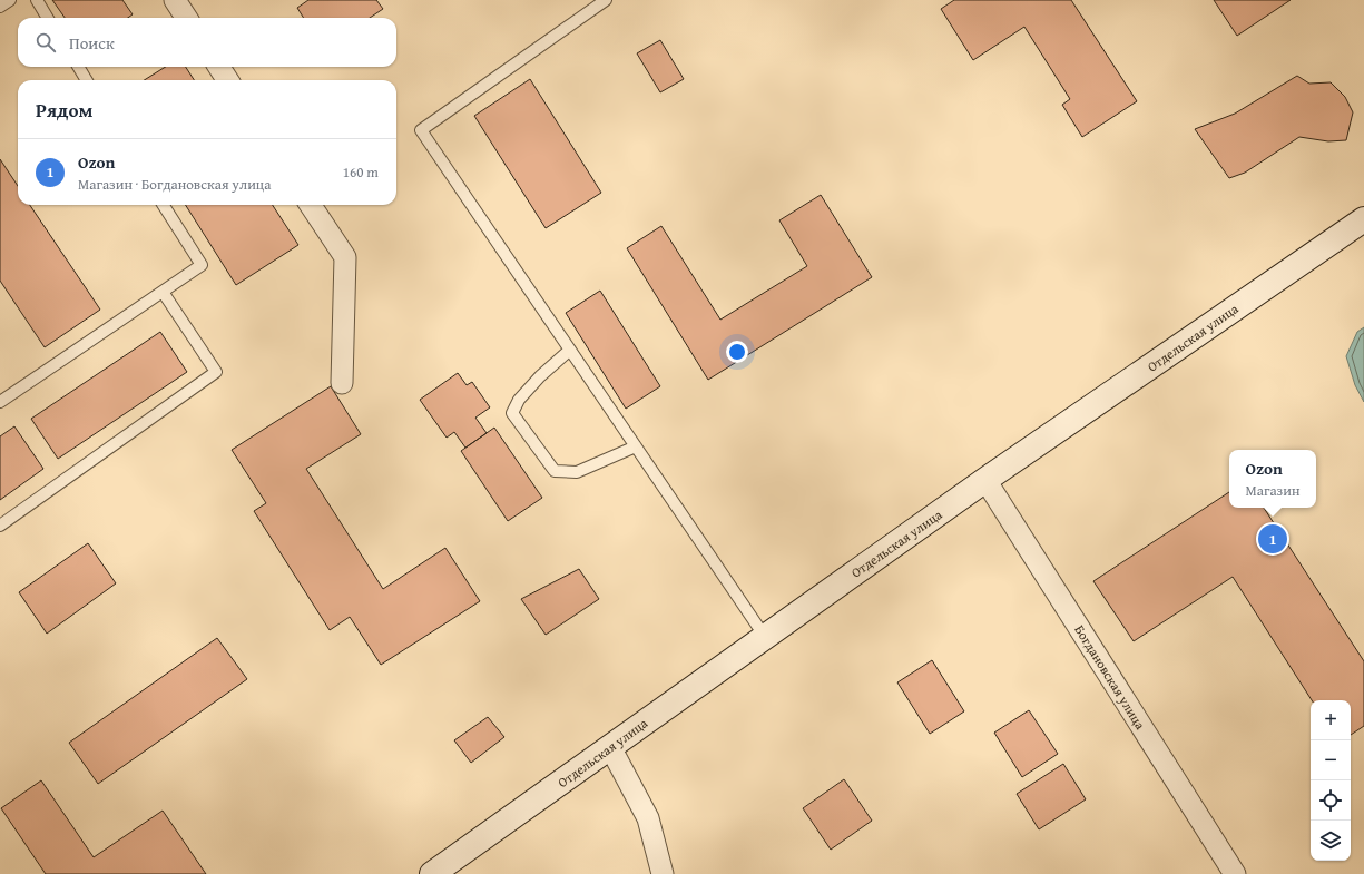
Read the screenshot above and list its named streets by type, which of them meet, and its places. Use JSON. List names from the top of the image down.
{
  "streets": {
    "street": ["Отдельская улица", "Богдановская улица"]
  },
  "crossings": [
    ["Отдельская улица", "Богдановская улица"]
  ],
  "page": {
    "search": "Поиск",
    "heading": "Рядом",
    "list": [
      {
        "mark": "1",
        "name": "Ozon",
        "note": "Магазин · Богдановская улица",
        "value": "160 m"
      }
    ],
    "popup": ["Ozon", "Магазин"],
    "pins": "1",
    "map_buttons": ["+", "−"]
  }
}
